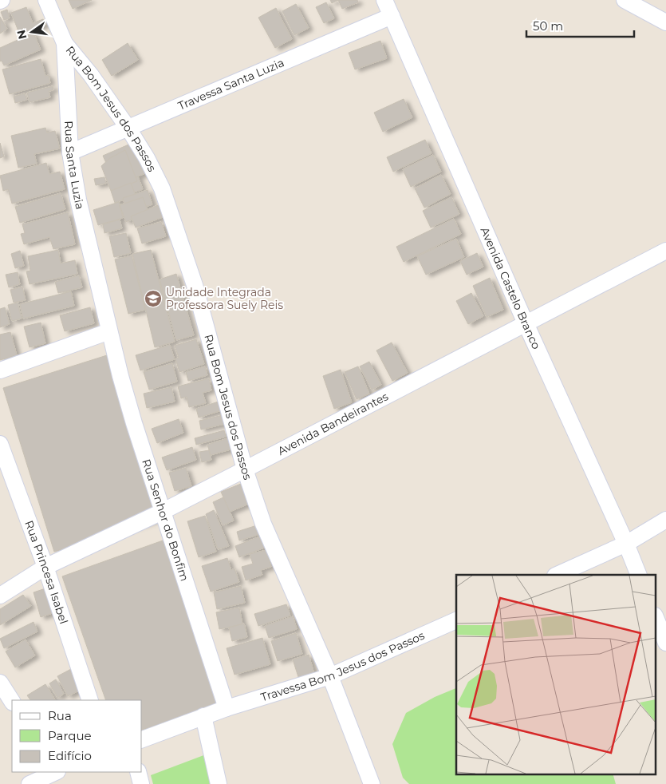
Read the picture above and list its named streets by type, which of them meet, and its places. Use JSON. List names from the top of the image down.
{
  "streets": {
    "street": [
      "Travessa Santa Luzia",
      "Rua Bom Jesus dos Passos",
      "Rua Santa Luzia",
      "Avenida Castelo Branco",
      "Avenida Bandeirantes",
      "Rua Senhor do Bonfim",
      "Rua Princesa Isabel",
      "Travessa Bom Jesus dos Passos"
    ]
  },
  "crossings": [
    ["Travessa Santa Luzia", "Rua Bom Jesus dos Passos"],
    ["Travessa Santa Luzia", "Rua Santa Luzia"],
    ["Travessa Santa Luzia", "Avenida Castelo Branco"],
    ["Rua Bom Jesus dos Passos", "Rua Santa Luzia"],
    ["Rua Bom Jesus dos Passos", "Avenida Bandeirantes"],
    ["Rua Bom Jesus dos Passos", "Travessa Bom Jesus dos Passos"],
    ["Rua Santa Luzia", "Rua Senhor do Bonfim"],
    ["Avenida Castelo Branco", "Avenida Bandeirantes"],
    ["Avenida Bandeirantes", "Rua Senhor do Bonfim"],
    ["Avenida Bandeirantes", "Rua Princesa Isabel"],
    ["Rua Senhor do Bonfim", "Travessa Bom Jesus dos Passos"]
  ],
  "places": {
    "school or university": ["Unidade Integrada Professora Suely Reis"]
  },
  "legend": ["Rua", "Parque", "Edifício"],
  "scale_bar": "50 m",
  "north": "left"
}
